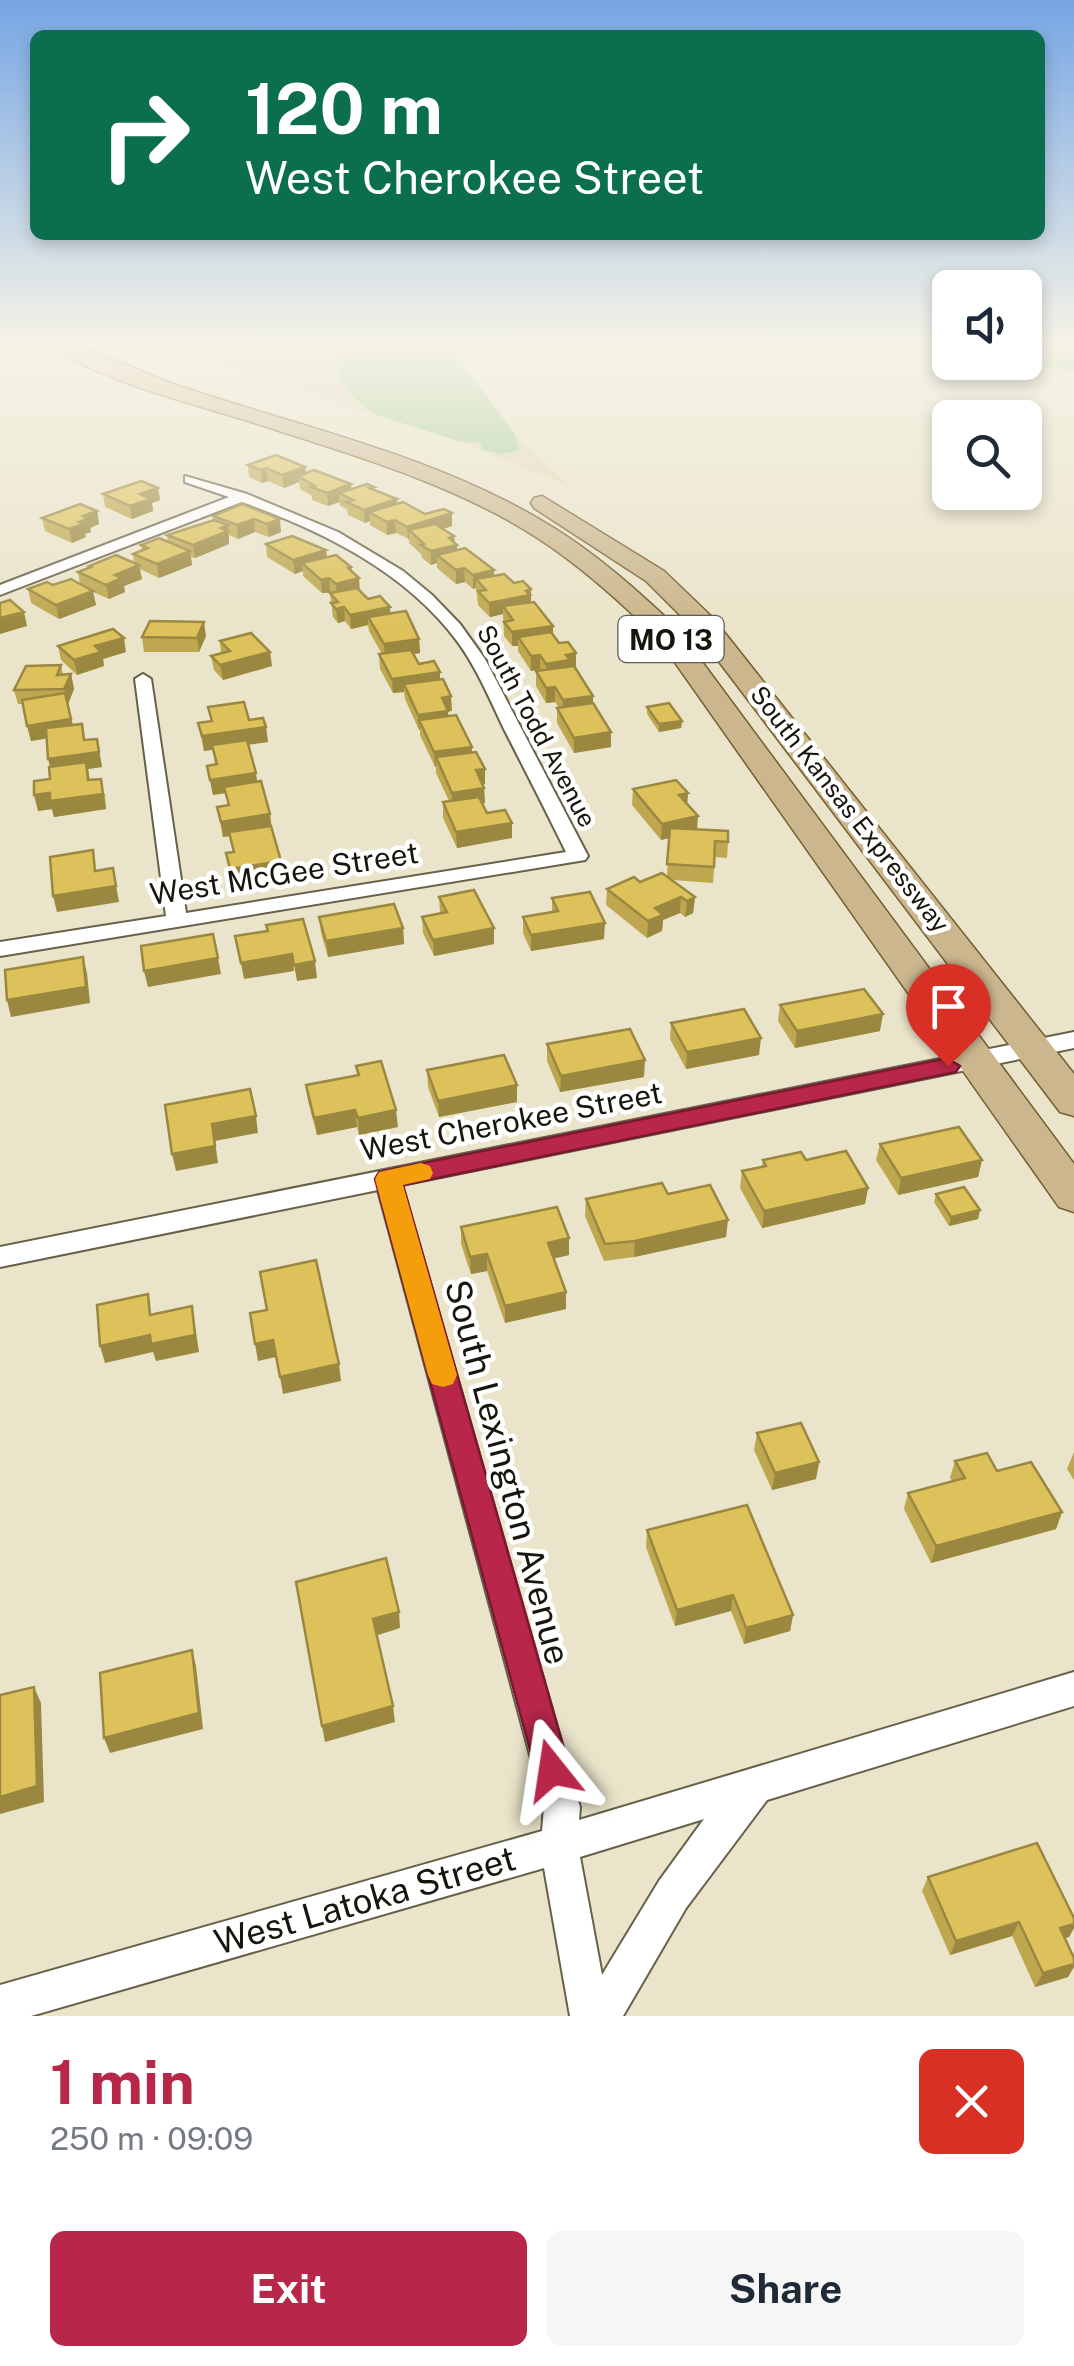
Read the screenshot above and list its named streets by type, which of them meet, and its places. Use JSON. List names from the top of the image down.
{
  "streets": {
    "main road": ["MO 13", "South Kansas Expressway"],
    "street": [
      "South Todd Avenue",
      "West McGee Street",
      "West Cherokee Street",
      "South Lexington Avenue",
      "West Latoka Street"
    ]
  },
  "crossings": [
    ["South Todd Avenue", "West McGee Street"],
    ["South Kansas Expressway", "West Cherokee Street"],
    ["West Cherokee Street", "South Lexington Avenue"],
    ["South Lexington Avenue", "West Latoka Street"]
  ],
  "page": {
    "turn": ["120 m", "West Cherokee Street"],
    "heading": ["1 min", "250 m · 09:09"],
    "buttons": ["Exit", "Share"]
  }
}
